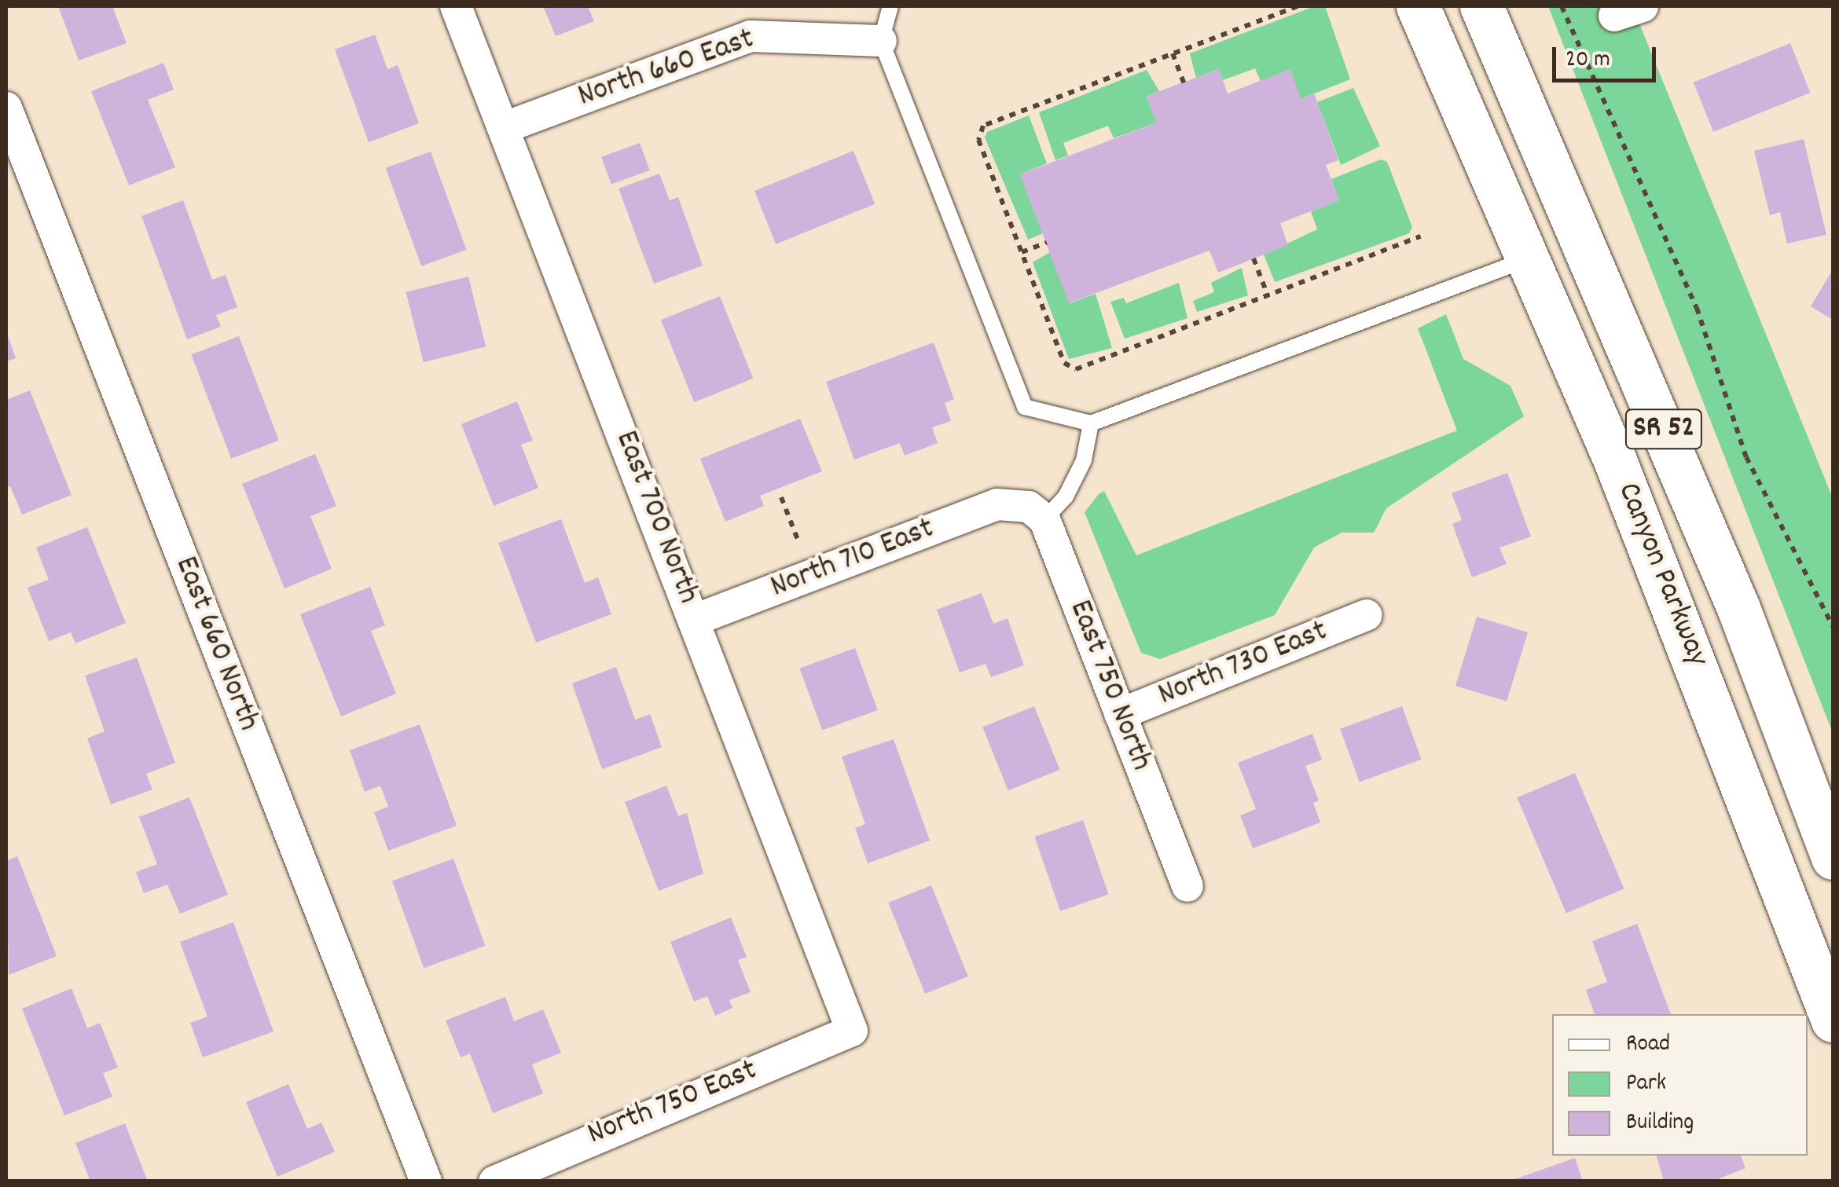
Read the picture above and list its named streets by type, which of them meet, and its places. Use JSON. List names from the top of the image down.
{
  "streets": {
    "highway": ["SR 52", "Canyon Parkway"],
    "street": [
      "North 660 East",
      "East 700 North",
      "North 710 East",
      "East 660 North",
      "North 730 East",
      "East 750 North",
      "North 750 East"
    ]
  },
  "crossings": [
    ["North 660 East", "East 700 North"],
    ["East 700 North", "North 710 East"],
    ["East 700 North", "North 750 East"],
    ["North 710 East", "East 750 North"],
    ["North 730 East", "East 750 North"]
  ],
  "legend": ["Road", "Park", "Building"],
  "scale_bar": "20 m"
}
